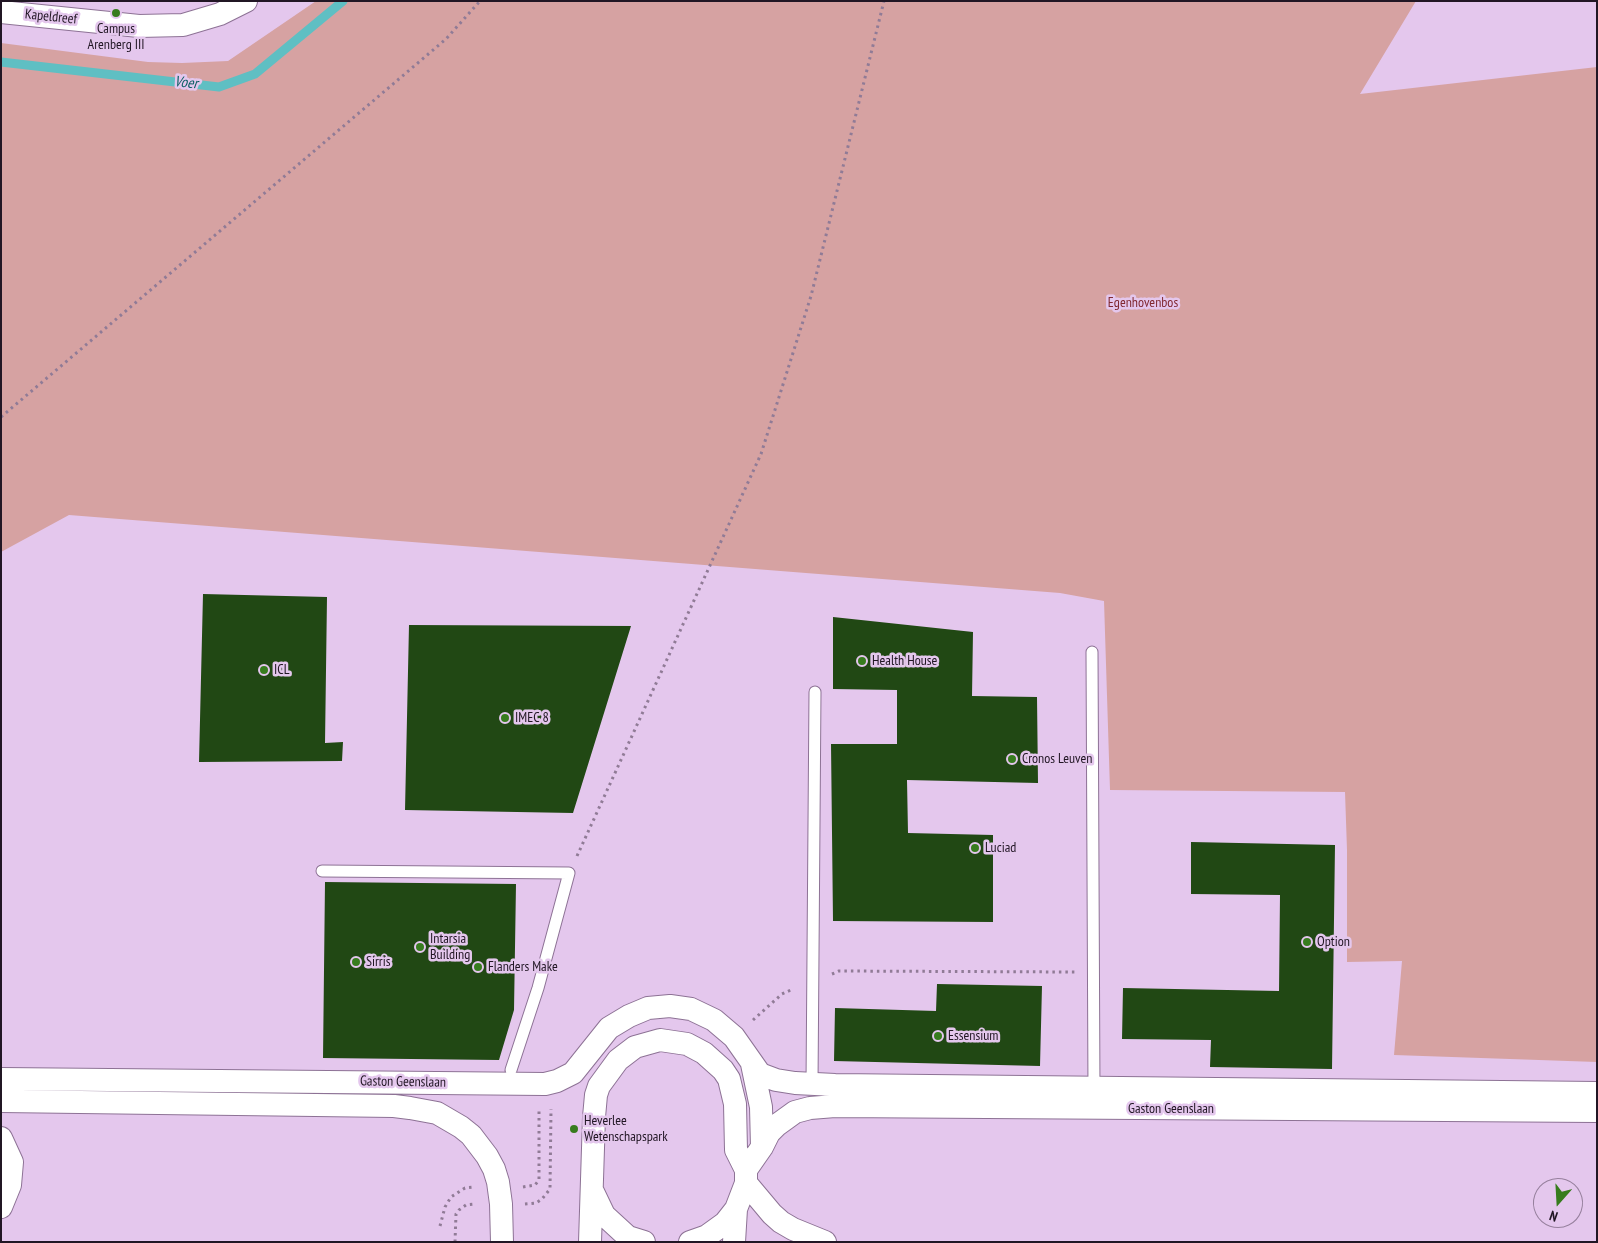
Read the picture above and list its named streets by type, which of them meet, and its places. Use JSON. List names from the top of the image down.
{
  "streets": {
    "street": ["Kapeldreef", "Gaston Geenslaan"]
  },
  "water": ["Voer"],
  "parks": ["Egenhovenbos"],
  "places": [
    "Campus Arenberg III",
    "Health House",
    "ICL",
    "IMEC 8",
    "Cronos Leuven",
    "Luciad",
    "Option",
    "Intarsia Building",
    "Sirris",
    "Flanders Make",
    "Essensium",
    "Heverlee Wetenschapspark"
  ],
  "north": "bottom"
}
